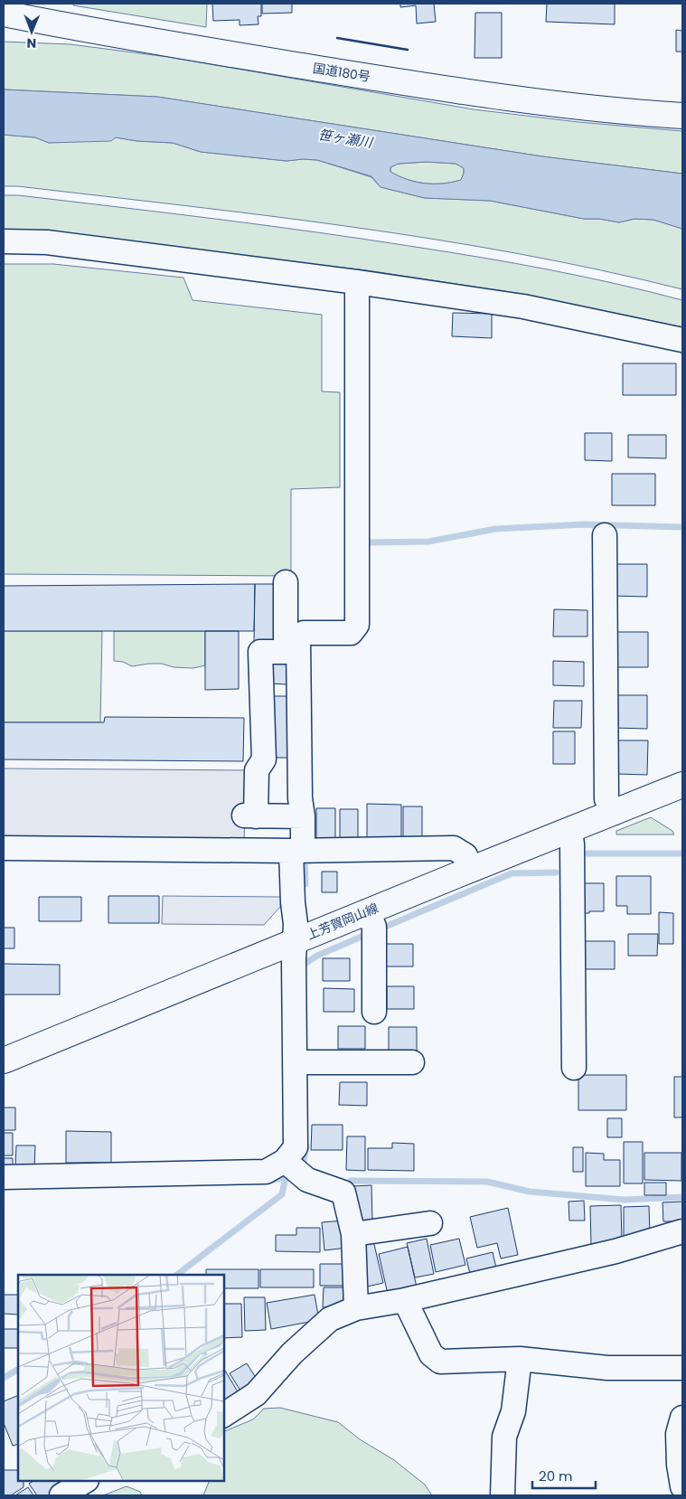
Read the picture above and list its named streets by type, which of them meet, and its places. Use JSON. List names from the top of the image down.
{
  "streets": {
    "main road": ["国道180号", "上芳賀岡山線"]
  },
  "water": ["笹ヶ瀬川"],
  "scale_bar": "20 m",
  "north": "bottom"
}
